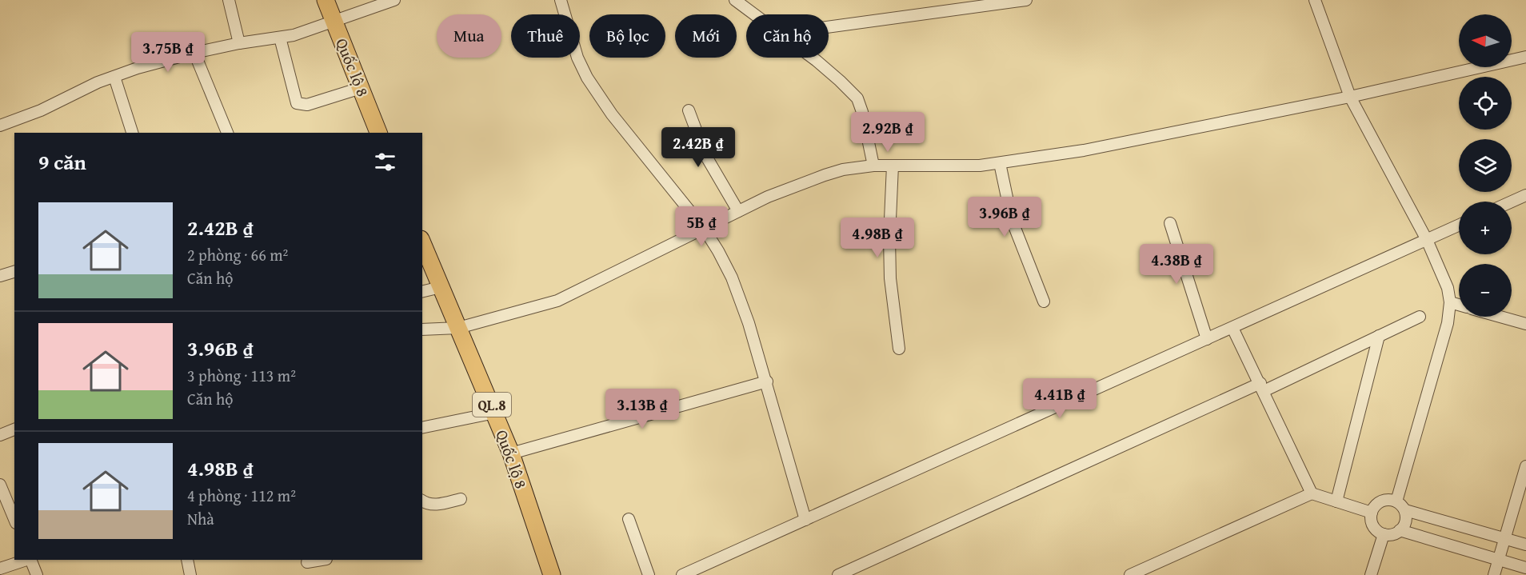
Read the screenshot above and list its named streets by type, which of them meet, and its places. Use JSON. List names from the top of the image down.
{
  "streets": {
    "highway": ["Quốc lộ 8", "QL.8"]
  },
  "north": "left",
  "page": {
    "map_buttons": ["+", "−"],
    "chip": [
      "Mua",
      "Thuê",
      "Bộ lọc",
      "Mới",
      "Căn hộ"
    ],
    "price": [
      "3.75B ₫",
      "2.92B ₫",
      "2.42B ₫",
      "3.96B ₫",
      "5B ₫",
      "4.98B ₫",
      "4.38B ₫",
      "4.41B ₫",
      "3.13B ₫"
    ],
    "heading": "9 căn",
    "list": [
      {
        "name": "2.42B ₫",
        "note": "2 phòng · 66 m² · Căn hộ"
      },
      {
        "name": "3.96B ₫",
        "note": "3 phòng · 113 m² · Căn hộ"
      },
      {
        "name": "4.98B ₫",
        "note": "4 phòng · 112 m² · Nhà"
      }
    ]
  }
}
